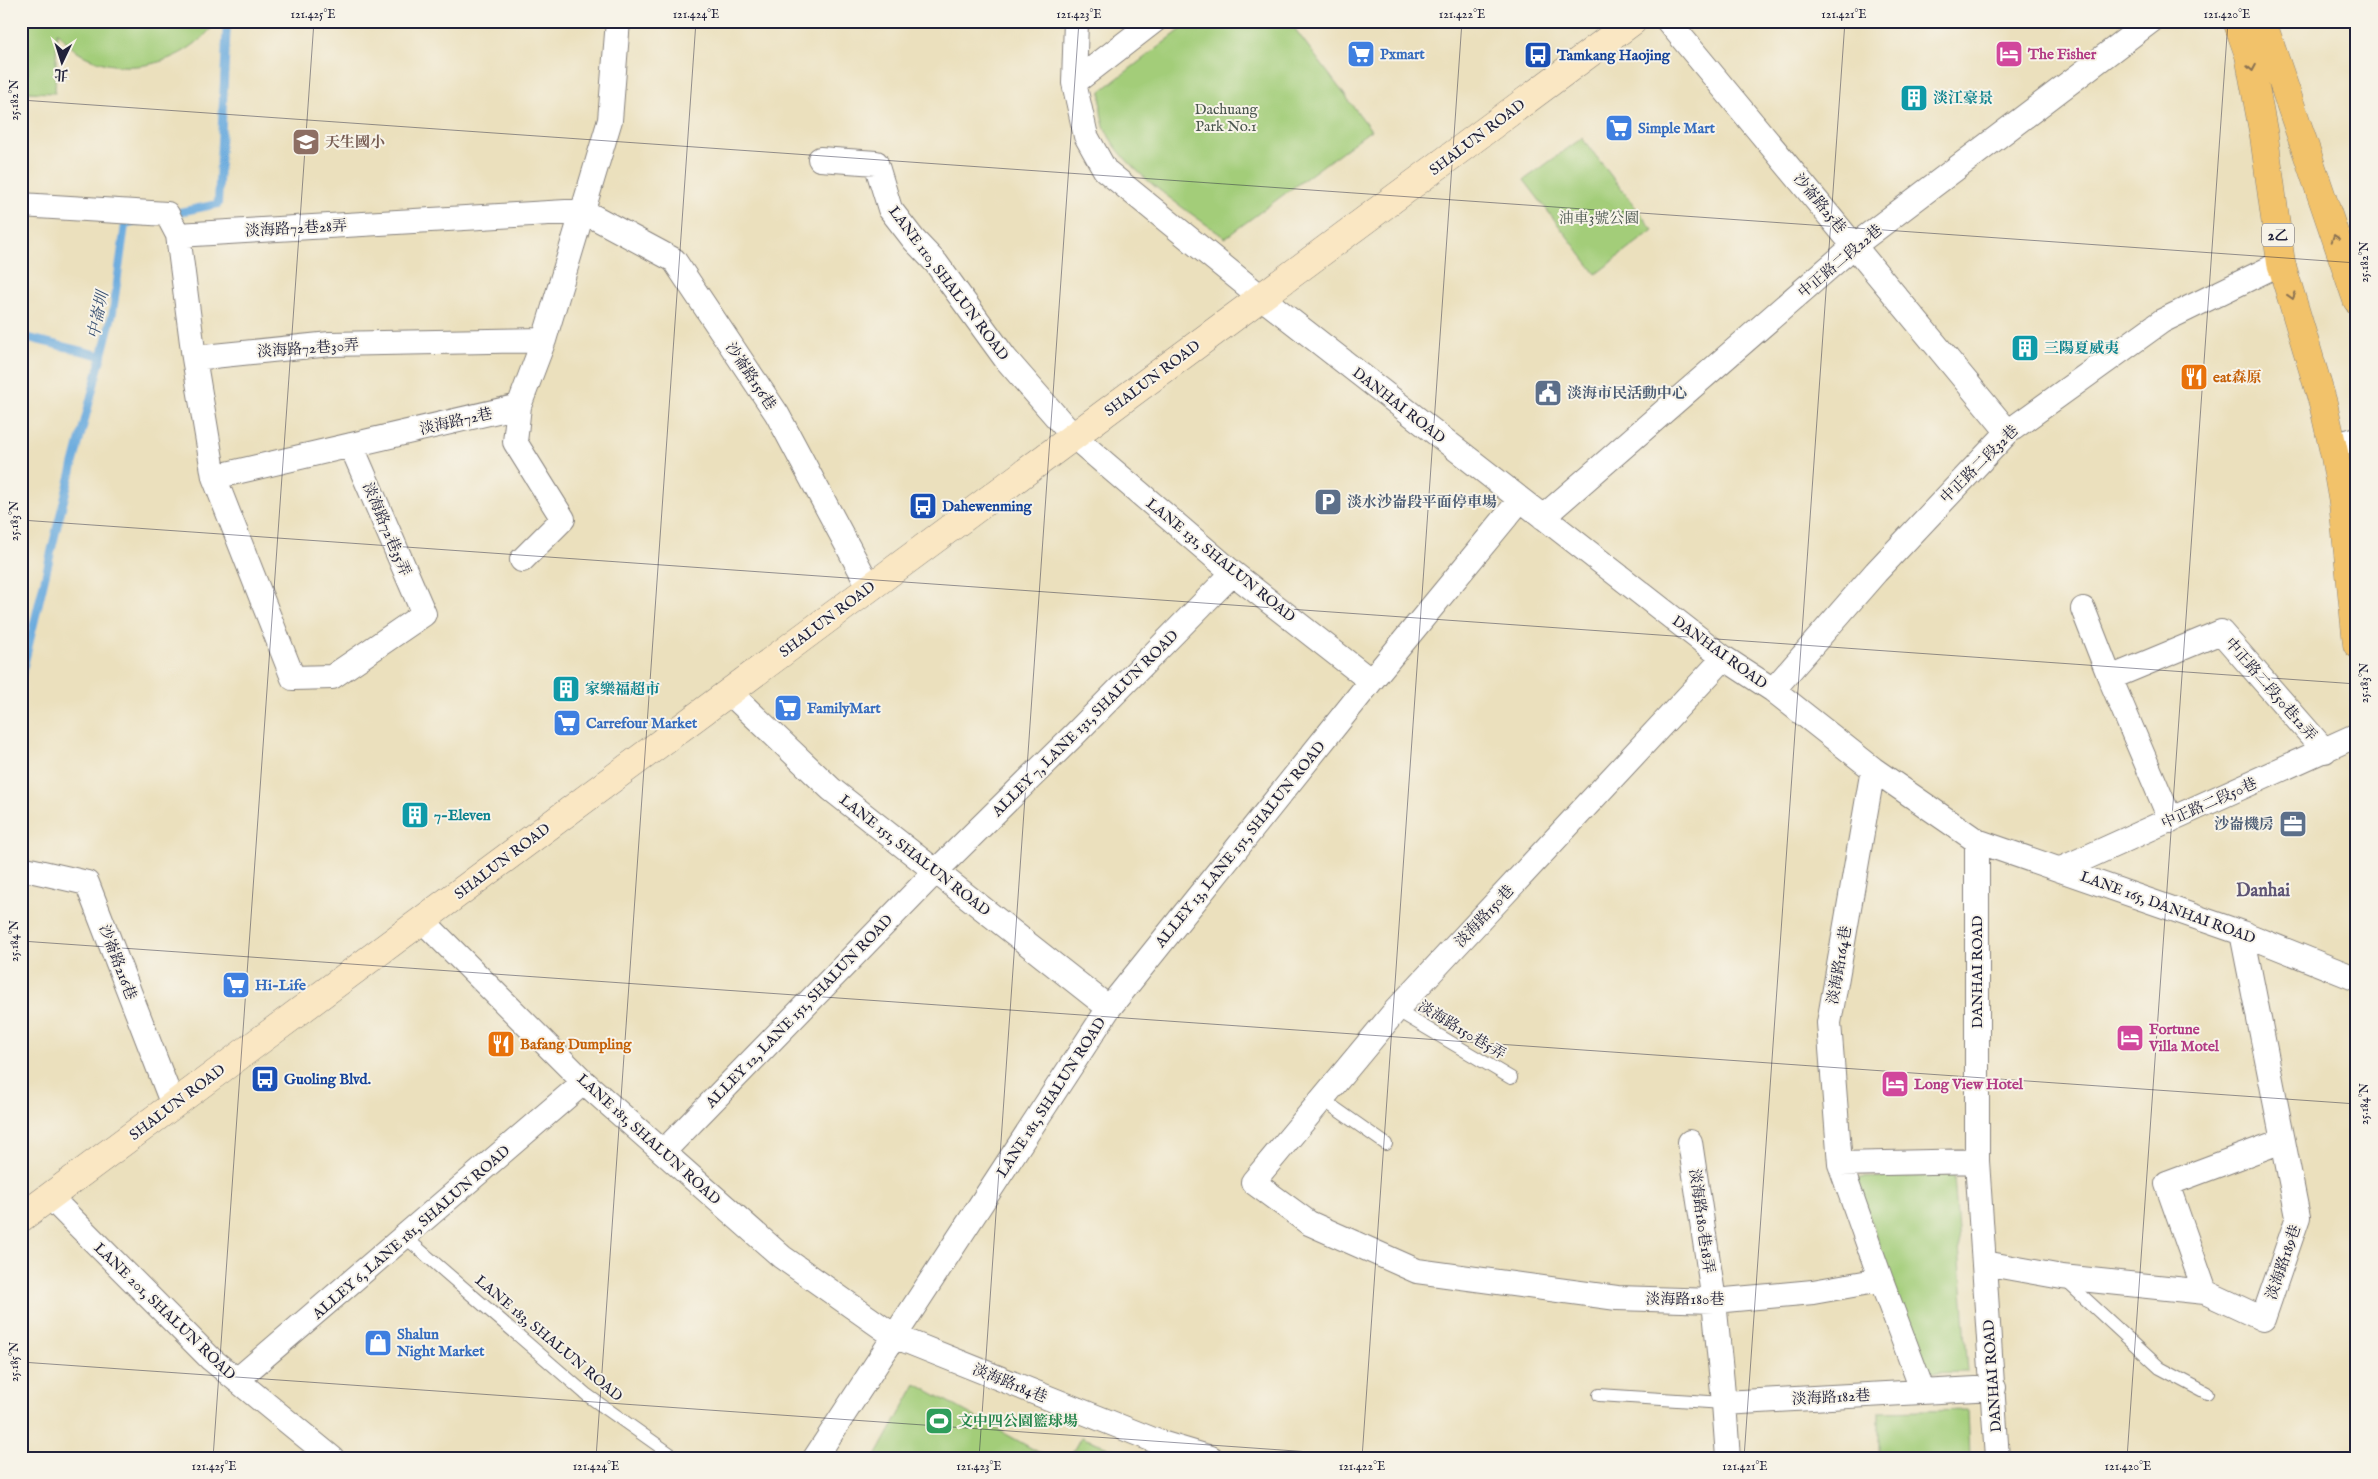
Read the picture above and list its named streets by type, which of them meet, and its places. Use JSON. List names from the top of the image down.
{
  "streets": {
    "main road": ["2乙"],
    "street": [
      "SHALUN ROAD",
      "沙崙路25巷",
      "淡海路72巷28弄",
      "中正路二段22巷",
      "LANE 110, SHALUN ROAD",
      "淡海路72巷30弄",
      "沙崙路156巷",
      "DANHAI ROAD",
      "淡海路72巷",
      "中正路二段32巷",
      "淡海路72巷35弄",
      "LANE 131, SHALUN ROAD",
      "中正路二段50巷12弄",
      "ALLEY 7, LANE 131, SHALUN ROAD",
      "中正路二段50巷",
      "ALLEY 13, LANE 151, SHALUN ROAD",
      "LANE 151, SHALUN ROAD",
      "LANE 165, DANHAI ROAD",
      "淡海路150巷",
      "沙崙路216巷",
      "淡海路164巷",
      "ALLEY 12, LANE 151, SHALUN ROAD",
      "LANE 181, SHALUN ROAD",
      "淡海路180巷18弄",
      "ALLEY 6, LANE 181, SHALUN ROAD",
      "淡海路189巷",
      "淡海路180巷",
      "LANE 201, SHALUN ROAD",
      "淡海路184巷",
      "淡海路182巷"
    ],
    "lane": ["淡海路150巷5弄", "LANE 183, SHALUN ROAD"]
  },
  "crossings": [
    ["SHALUN ROAD", "LANE 110, SHALUN ROAD"],
    ["SHALUN ROAD", "沙崙路156巷"],
    ["SHALUN ROAD", "DANHAI ROAD"],
    ["SHALUN ROAD", "LANE 131, SHALUN ROAD"],
    ["SHALUN ROAD", "LANE 151, SHALUN ROAD"],
    ["SHALUN ROAD", "沙崙路216巷"],
    ["SHALUN ROAD", "LANE 181, SHALUN ROAD"],
    ["SHALUN ROAD", "LANE 201, SHALUN ROAD"],
    ["沙崙路25巷", "中正路二段22巷"],
    ["沙崙路25巷", "中正路二段32巷"],
    ["淡海路72巷28弄", "沙崙路156巷"],
    ["2乙", "中正路二段32巷"],
    ["中正路二段22巷", "DANHAI ROAD"],
    ["LANE 110, SHALUN ROAD", "LANE 131, SHALUN ROAD"],
    ["DANHAI ROAD", "中正路二段32巷"],
    ["DANHAI ROAD", "ALLEY 13, LANE 151, SHALUN ROAD"],
    ["DANHAI ROAD", "LANE 165, DANHAI ROAD"],
    ["DANHAI ROAD", "淡海路150巷"],
    ["DANHAI ROAD", "淡海路164巷"],
    ["DANHAI ROAD", "淡海路189巷"],
    ["DANHAI ROAD", "淡海路182巷"],
    ["淡海路72巷", "淡海路72巷35弄"],
    ["LANE 131, SHALUN ROAD", "ALLEY 7, LANE 131, SHALUN ROAD"],
    ["LANE 131, SHALUN ROAD", "ALLEY 13, LANE 151, SHALUN ROAD"],
    ["中正路二段50巷12弄", "中正路二段50巷"],
    ["ALLEY 7, LANE 131, SHALUN ROAD", "LANE 151, SHALUN ROAD"],
    ["ALLEY 7, LANE 131, SHALUN ROAD", "ALLEY 12, LANE 151, SHALUN ROAD"],
    ["中正路二段50巷", "LANE 165, DANHAI ROAD"],
    ["ALLEY 13, LANE 151, SHALUN ROAD", "LANE 151, SHALUN ROAD"],
    ["ALLEY 13, LANE 151, SHALUN ROAD", "LANE 181, SHALUN ROAD"],
    ["LANE 151, SHALUN ROAD", "ALLEY 12, LANE 151, SHALUN ROAD"],
    ["LANE 151, SHALUN ROAD", "LANE 181, SHALUN ROAD"],
    ["LANE 165, DANHAI ROAD", "淡海路189巷"],
    ["淡海路150巷", "淡海路150巷5弄"],
    ["淡海路150巷", "淡海路180巷"],
    ["ALLEY 12, LANE 151, SHALUN ROAD", "LANE 181, SHALUN ROAD"],
    ["LANE 181, SHALUN ROAD", "ALLEY 6, LANE 181, SHALUN ROAD"],
    ["LANE 181, SHALUN ROAD", "淡海路184巷"],
    ["淡海路180巷18弄", "淡海路180巷"],
    ["淡海路180巷18弄", "淡海路182巷"],
    ["ALLEY 6, LANE 181, SHALUN ROAD", "LANE 201, SHALUN ROAD"],
    ["ALLEY 6, LANE 181, SHALUN ROAD", "LANE 183, SHALUN ROAD"]
  ],
  "districts": ["Danhai"],
  "water": ["中崙圳"],
  "parks": ["Dachuang Park No.1", "油車3號公園"],
  "places": {
    "supermarket": [
      "Pxmart",
      "Simple Mart",
      "FamilyMart",
      "Carrefour Market",
      "Hi-Life"
    ],
    "hotel": ["The Fisher", "Fortune Villa Motel", "Long View Hotel"],
    "bus stop": ["Tamkang Haojing", "Dahewenming", "Guoling Blvd."],
    "building": [
      "淡江豪景",
      "三陽夏威夷",
      "家樂福超市",
      "7-Eleven"
    ],
    "school or university": ["天生國小"],
    "restaurant": ["eat森原", "Bafang Dumpling"],
    "public building": ["淡海市民活動中心"],
    "parking": ["淡水沙崙段平面停車場"],
    "office": ["沙崙機房"],
    "shop": ["Shalun Night Market"],
    "sports": ["文中四公園籃球場"]
  },
  "north": "bottom",
  "coordinates": [
    "121.425°E",
    "121.424°E",
    "121.423°E",
    "121.422°E",
    "121.421°E",
    "121.420°E",
    "25.182°N",
    "25.183°N",
    "25.184°N",
    "25.185°N"
  ]
}
